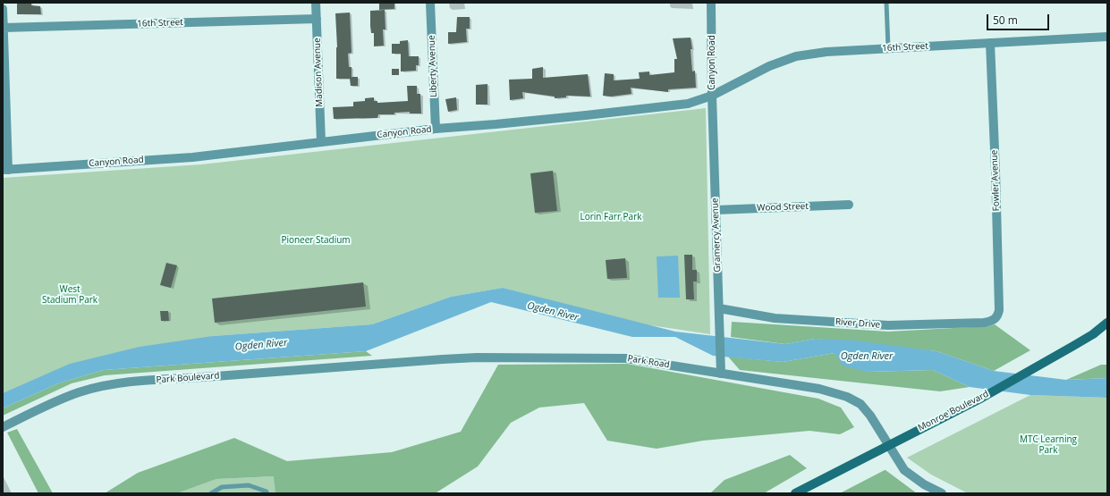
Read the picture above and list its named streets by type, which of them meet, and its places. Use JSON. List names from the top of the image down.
{
  "streets": {
    "main road": ["Monroe Boulevard"],
    "street": [
      "16th Street",
      "Canyon Road",
      "Liberty Avenue",
      "Madison Avenue",
      "Fowler Avenue",
      "Wood Street",
      "Gramercy Avenue",
      "River Drive",
      "Park Road",
      "Park Boulevard"
    ]
  },
  "crossings": [
    ["16th Street", "Canyon Road"],
    ["16th Street", "Madison Avenue"],
    ["16th Street", "Fowler Avenue"],
    ["16th Street", "Gramercy Avenue"],
    ["Canyon Road", "Liberty Avenue"],
    ["Canyon Road", "Madison Avenue"],
    ["Canyon Road", "Gramercy Avenue"],
    ["Fowler Avenue", "River Drive"],
    ["Wood Street", "Gramercy Avenue"],
    ["Gramercy Avenue", "River Drive"],
    ["Gramercy Avenue", "Park Road"],
    ["Park Road", "Park Boulevard"],
    ["Park Road", "Monroe Boulevard"]
  ],
  "water": ["Ogden River"],
  "parks": [
    "Lorin Farr Park",
    "Pioneer Stadium",
    "West Stadium Park",
    "MTC Learning Park"
  ],
  "scale_bar": "50 m"
}
